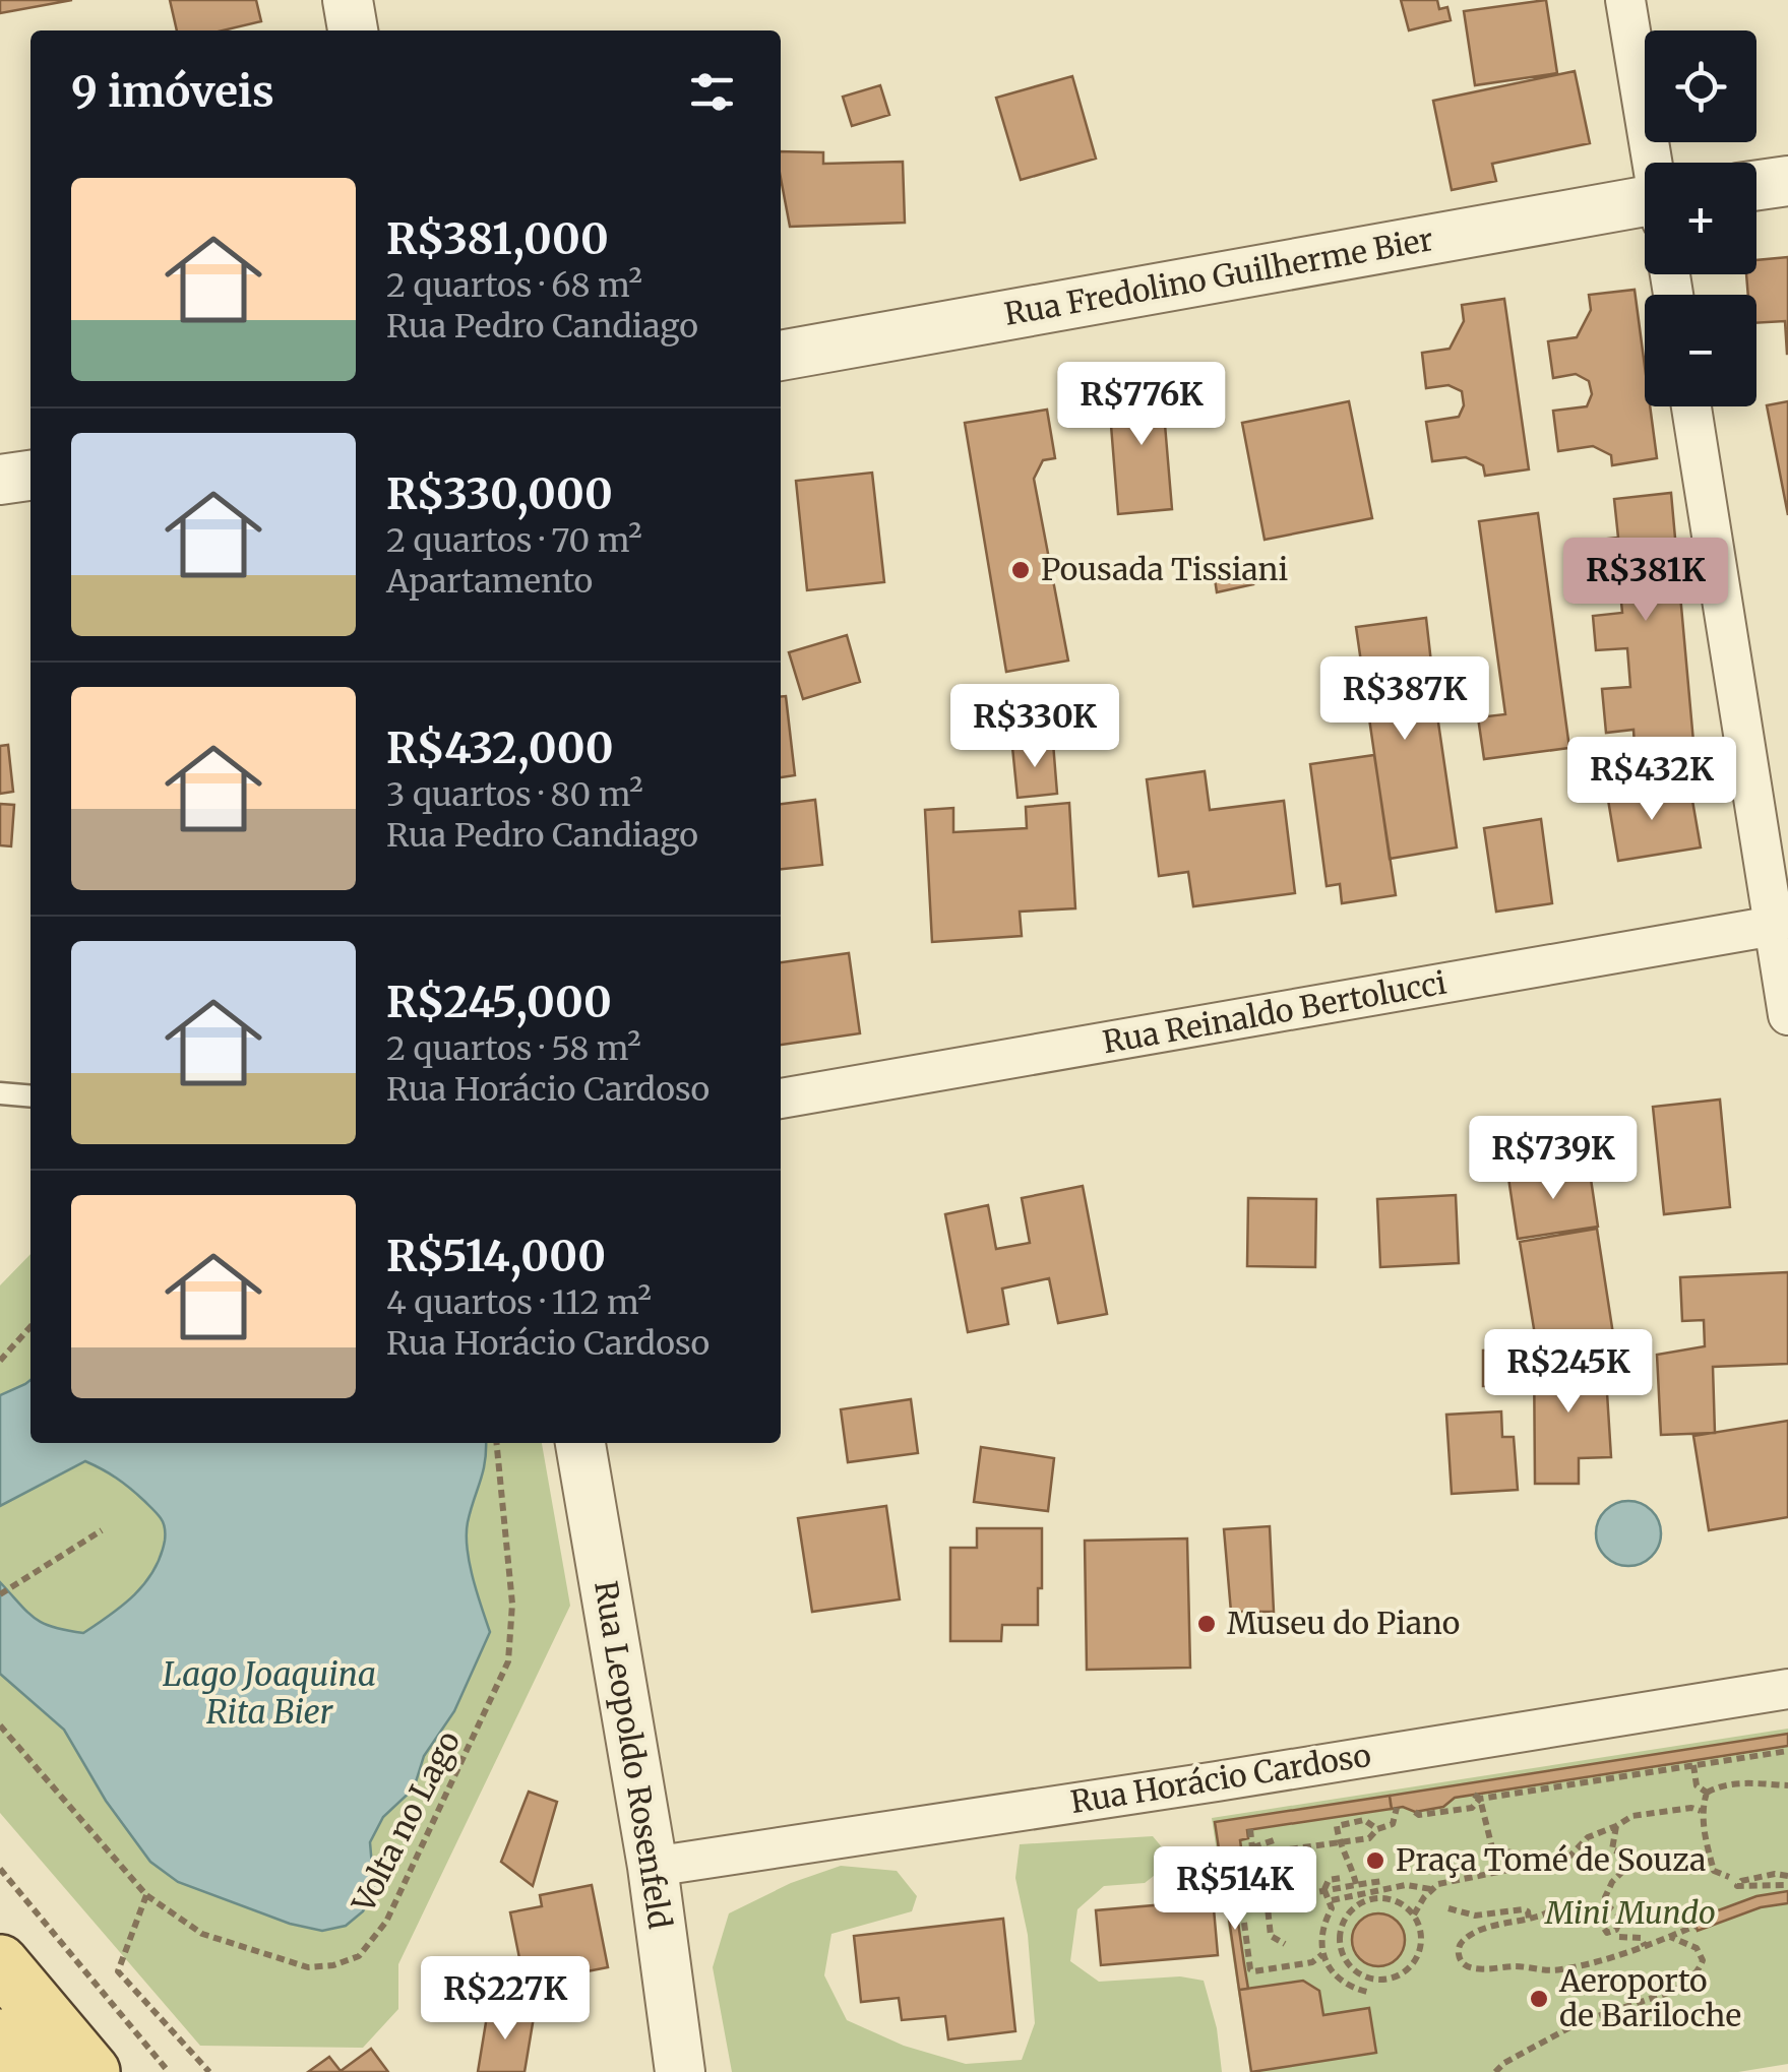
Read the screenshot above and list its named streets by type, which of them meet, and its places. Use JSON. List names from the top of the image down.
{
  "streets": {
    "street": [
      "Rua Fredolino Guilherme Bier",
      "Rua Reinaldo Bertolucci",
      "Rua Leopoldo Rosenfeld",
      "Rua Horácio Cardoso"
    ],
    "path": ["Volta no Lago"]
  },
  "crossings": [
    ["Rua Leopoldo Rosenfeld", "Rua Horácio Cardoso"]
  ],
  "water": ["Lago Joaquina Rita Bier"],
  "parks": ["Mini Mundo"],
  "places": [
    "Pousada Tissiani",
    "Museu do Piano",
    "Praça Tomé de Souza",
    "Aeroporto de Bariloche"
  ],
  "page": {
    "map_buttons": ["+", "−"],
    "heading": "9 imóveis",
    "list": [
      {
        "name": "R$381,000",
        "note": "2 quartos · 68 m² · Rua Pedro Candiago"
      },
      {
        "name": "R$330,000",
        "note": "2 quartos · 70 m² · Apartamento"
      },
      {
        "name": "R$432,000",
        "note": "3 quartos · 80 m² · Rua Pedro Candiago"
      },
      {
        "name": "R$245,000",
        "note": "2 quartos · 58 m² · Rua Horácio Cardoso"
      },
      {
        "name": "R$514,000",
        "note": "4 quartos · 112 m² · Rua Horácio Cardoso"
      }
    ],
    "price": [
      "R$776K",
      "R$381K",
      "R$387K",
      "R$330K",
      "R$432K",
      "R$739K",
      "R$245K",
      "R$514K",
      "R$227K"
    ]
  }
}
